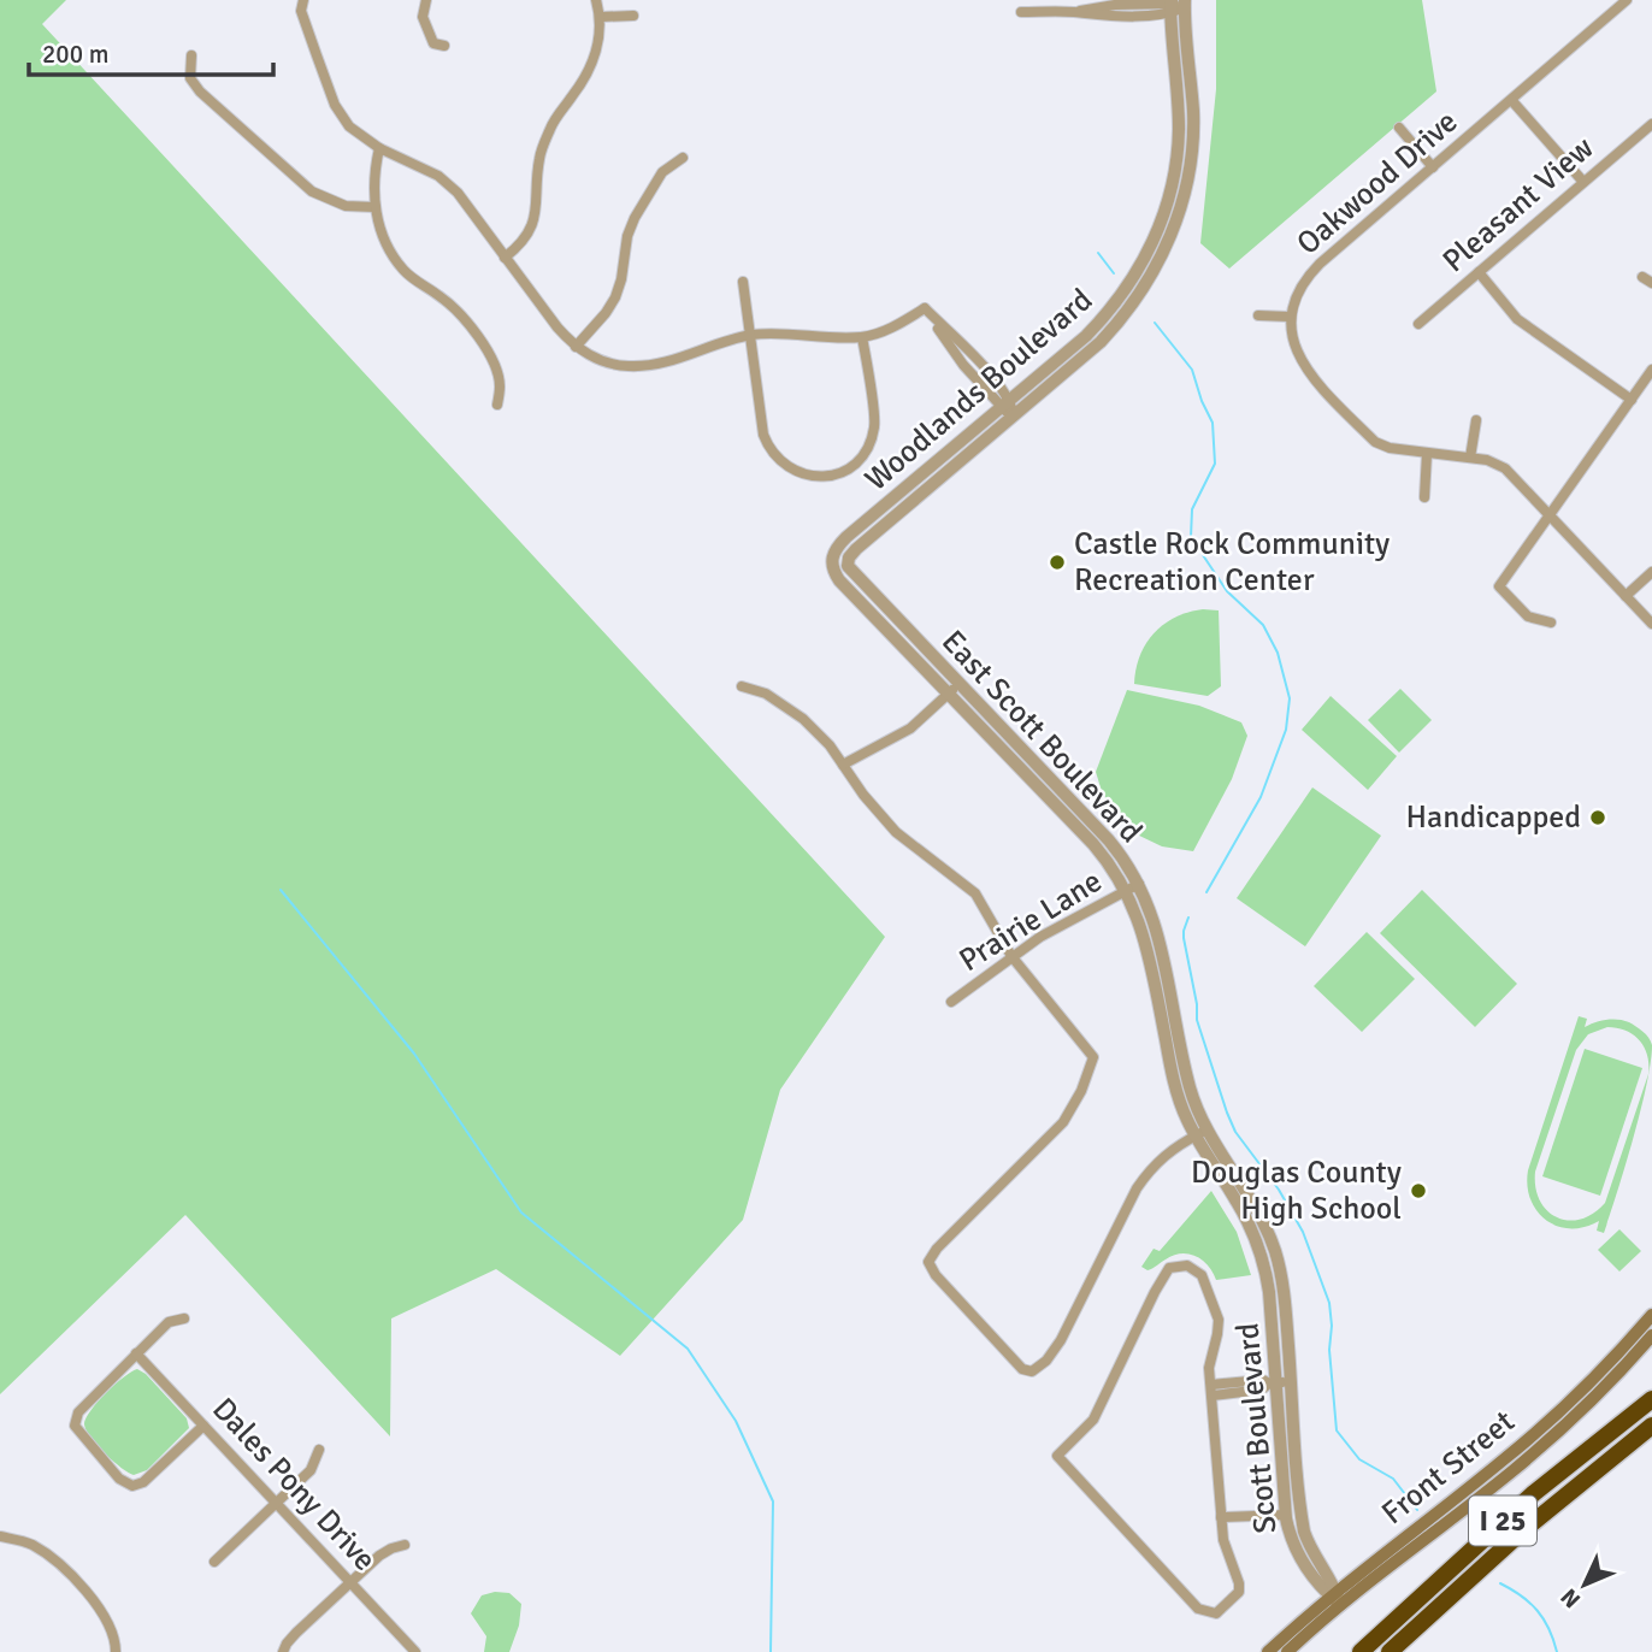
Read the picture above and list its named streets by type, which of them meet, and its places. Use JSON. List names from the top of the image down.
{
  "streets": {
    "highway": ["I 25"],
    "main road": ["Front Street"],
    "street": [
      "Oakwood Drive",
      "Pleasant View",
      "Woodlands Boulevard",
      "East Scott Boulevard",
      "Prairie Lane",
      "Scott Boulevard",
      "Dales Pony Drive"
    ]
  },
  "crossings": [
    ["Woodlands Boulevard", "East Scott Boulevard"],
    ["East Scott Boulevard", "Prairie Lane"],
    ["East Scott Boulevard", "Scott Boulevard"],
    ["Prairie Lane", "Scott Boulevard"],
    ["Scott Boulevard", "Front Street"]
  ],
  "places": ["Castle Rock Community Recreation Center", "Handicapped", "Douglas County High School"],
  "scale_bar": "200 m",
  "north": "bottom left"
}
